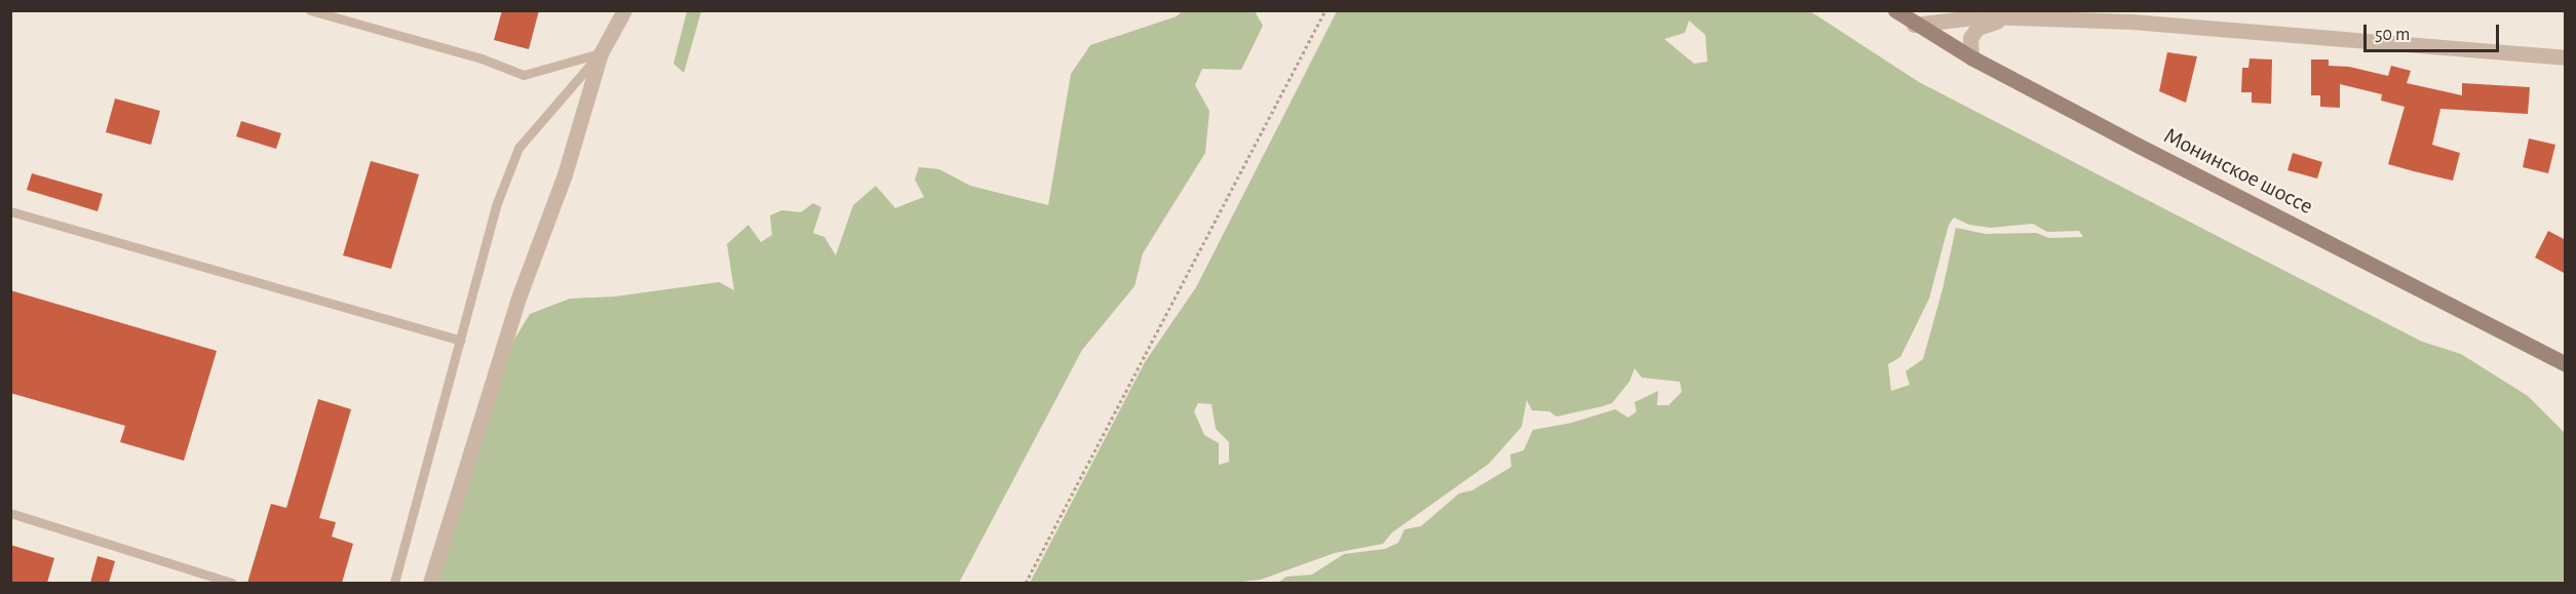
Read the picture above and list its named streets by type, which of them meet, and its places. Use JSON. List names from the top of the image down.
{
  "streets": {
    "main road": ["Монинское шоссе"]
  },
  "scale_bar": "50 m"
}
